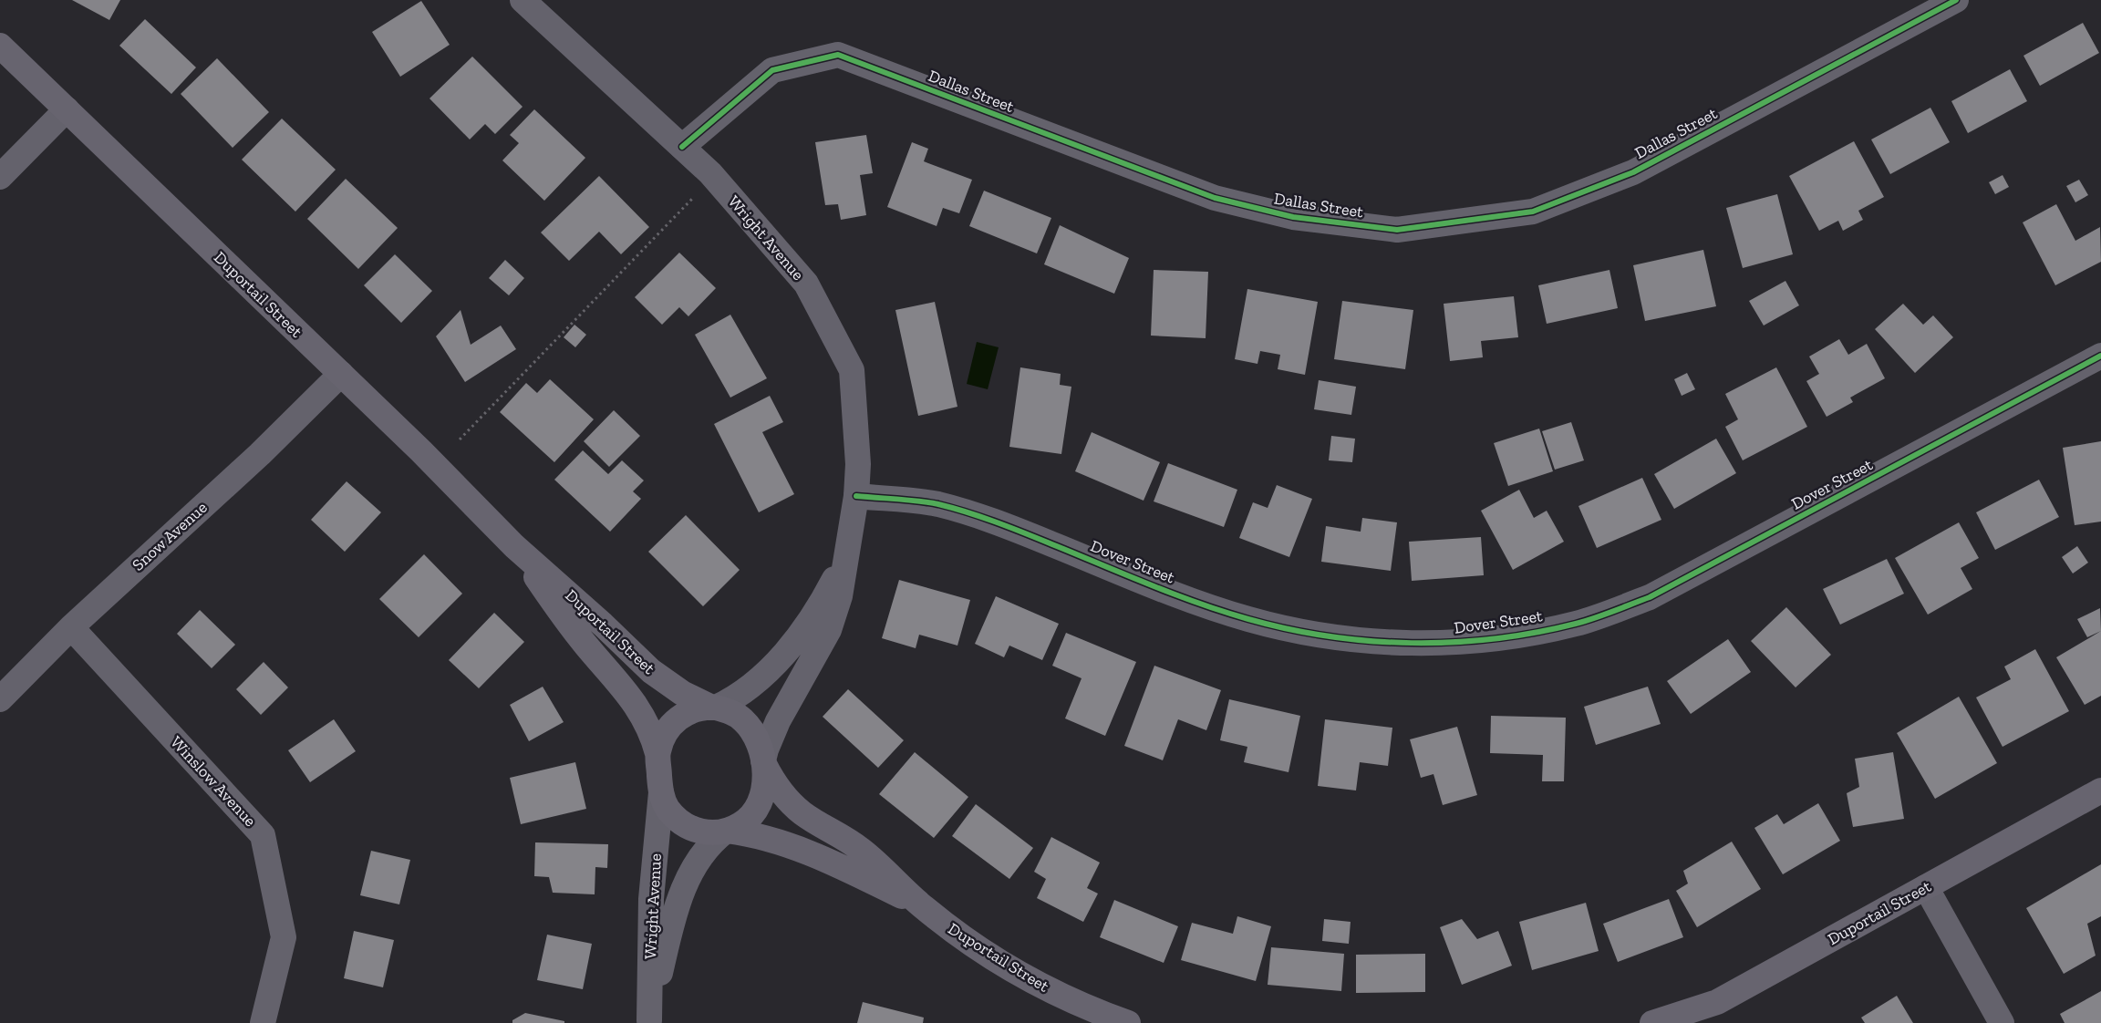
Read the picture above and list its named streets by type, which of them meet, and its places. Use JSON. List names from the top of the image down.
{
  "streets": {
    "main road": ["Duportail Street"],
    "street": [
      "Dallas Street",
      "Wright Avenue",
      "Dover Street",
      "Snow Avenue",
      "Winslow Avenue"
    ]
  },
  "crossings": [
    ["Dallas Street", "Wright Avenue"],
    ["Wright Avenue", "Duportail Street"],
    ["Wright Avenue", "Dover Street"],
    ["Duportail Street", "Snow Avenue"],
    ["Snow Avenue", "Winslow Avenue"]
  ]
}
